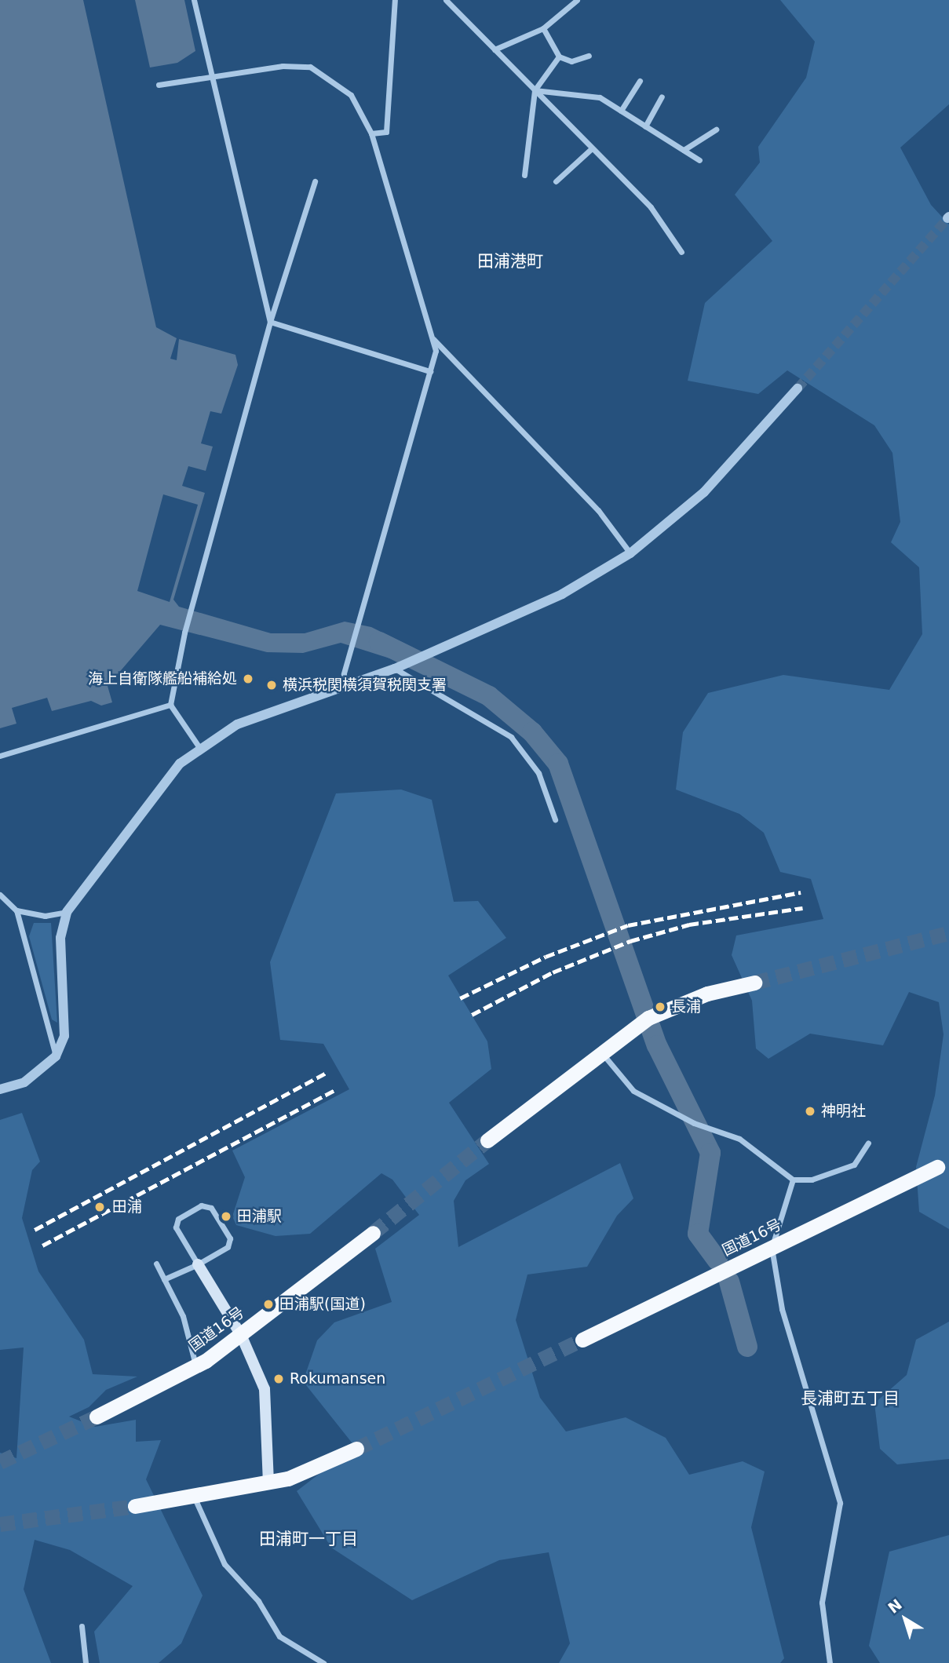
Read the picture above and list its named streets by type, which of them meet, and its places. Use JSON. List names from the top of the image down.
{
  "streets": {
    "highway": ["国道16号"]
  },
  "districts": ["田浦港町", "長浦町五丁目", "田浦町一丁目"],
  "places": [
    "海上自衛隊艦船補給処",
    "横浜税関横須賀税関支署",
    "長浦",
    "神明社",
    "田浦",
    "田浦駅",
    "田浦駅(国道)",
    "Rokumansen"
  ],
  "north": "top left"
}
